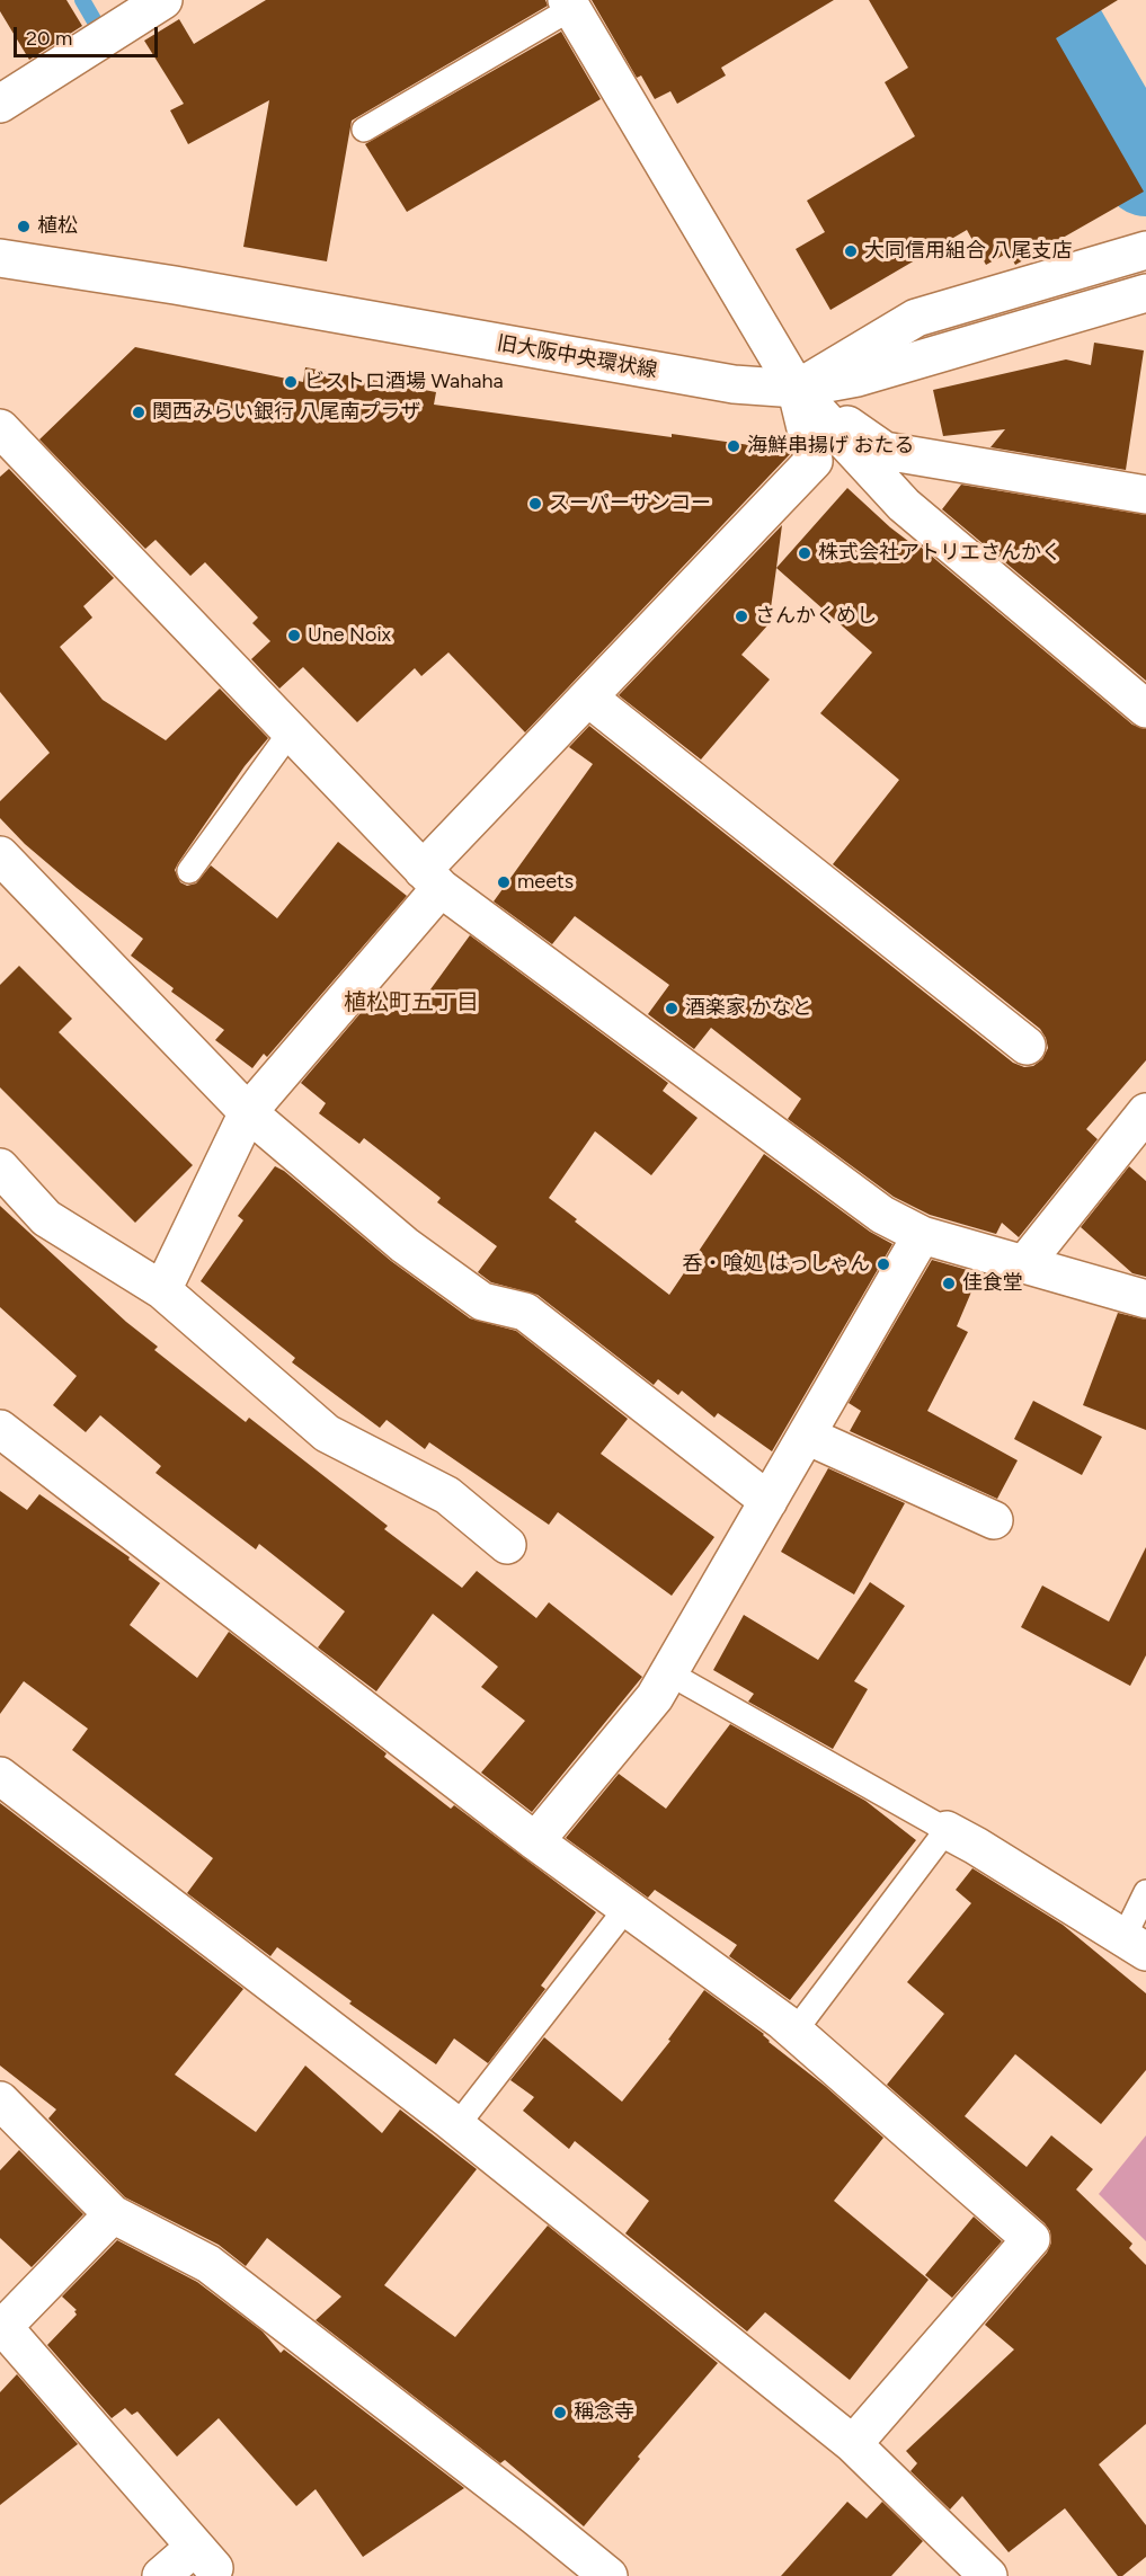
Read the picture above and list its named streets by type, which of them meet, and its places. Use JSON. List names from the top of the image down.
{
  "streets": {
    "street": ["旧大阪中央環状線"]
  },
  "districts": ["植松町五丁目"],
  "places": [
    "植松",
    "大同信用組合 八尾支店",
    "ビストロ酒場 Wahaha",
    "関西みらい銀行 八尾南プラザ",
    "海鮮串揚げ おたる",
    "スーパーサンコー",
    "株式会社アトリエさんかく",
    "さんかくめし",
    "Une Noix",
    "meets",
    "酒楽家 かなと",
    "呑・喰処 はっしゃん",
    "佳食堂",
    "稱念寺"
  ],
  "scale_bar": "20 m"
}
